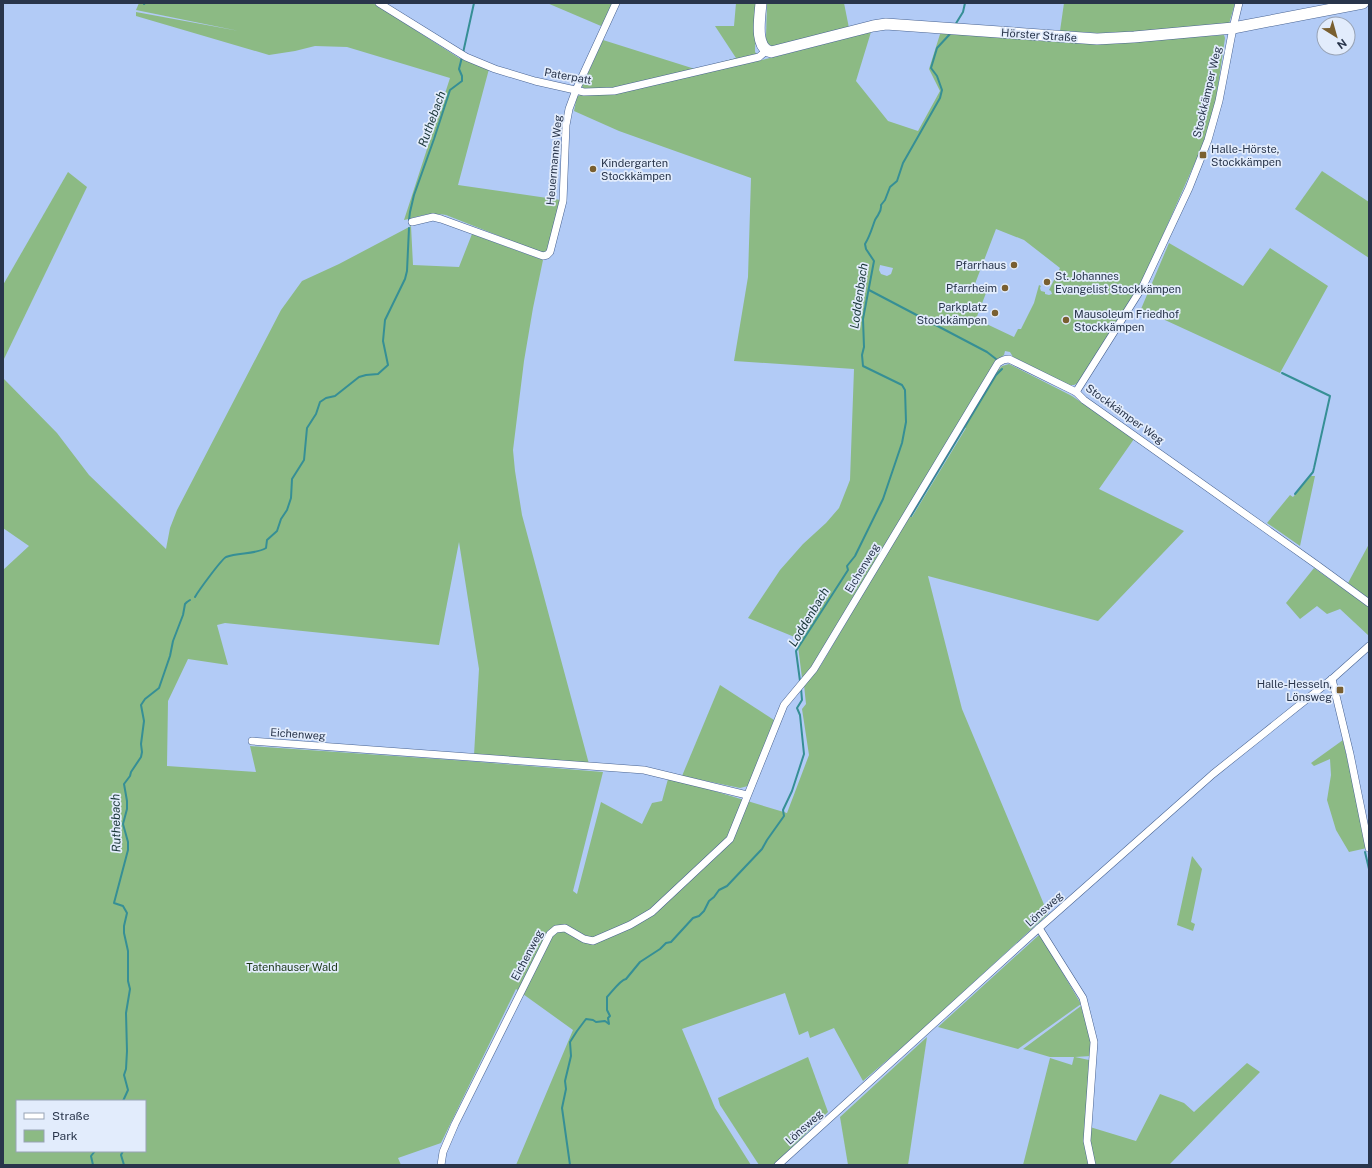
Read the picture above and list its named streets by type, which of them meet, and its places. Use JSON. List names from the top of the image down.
{
  "streets": {
    "street": [
      "Hörster Straße",
      "Paterpatt",
      "Stockkämper Weg",
      "Heuermanns Weg",
      "Eichenweg",
      "Lönsweg"
    ]
  },
  "crossings": [
    ["Hörster Straße", "Paterpatt"],
    ["Hörster Straße", "Stockkämper Weg"],
    ["Paterpatt", "Heuermanns Weg"],
    ["Stockkämper Weg", "Eichenweg"]
  ],
  "water": ["Ruthebach", "Loddenbach"],
  "parks": ["Tatenhauser Wald"],
  "places": {
    "transit": ["Halle-Hörste, Stockkämpen", "Halle-Hesseln, Lönsweg"],
    "other": [
      "Kindergarten Stockkämpen",
      "Pfarrhaus",
      "St. Johannes Evangelist Stockkämpen",
      "Pfarrheim",
      "Parkplatz Stockkämpen",
      "Mausoleum Friedhof Stockkämpen"
    ]
  },
  "legend": ["Straße", "Park"],
  "north": "bottom right"
}
